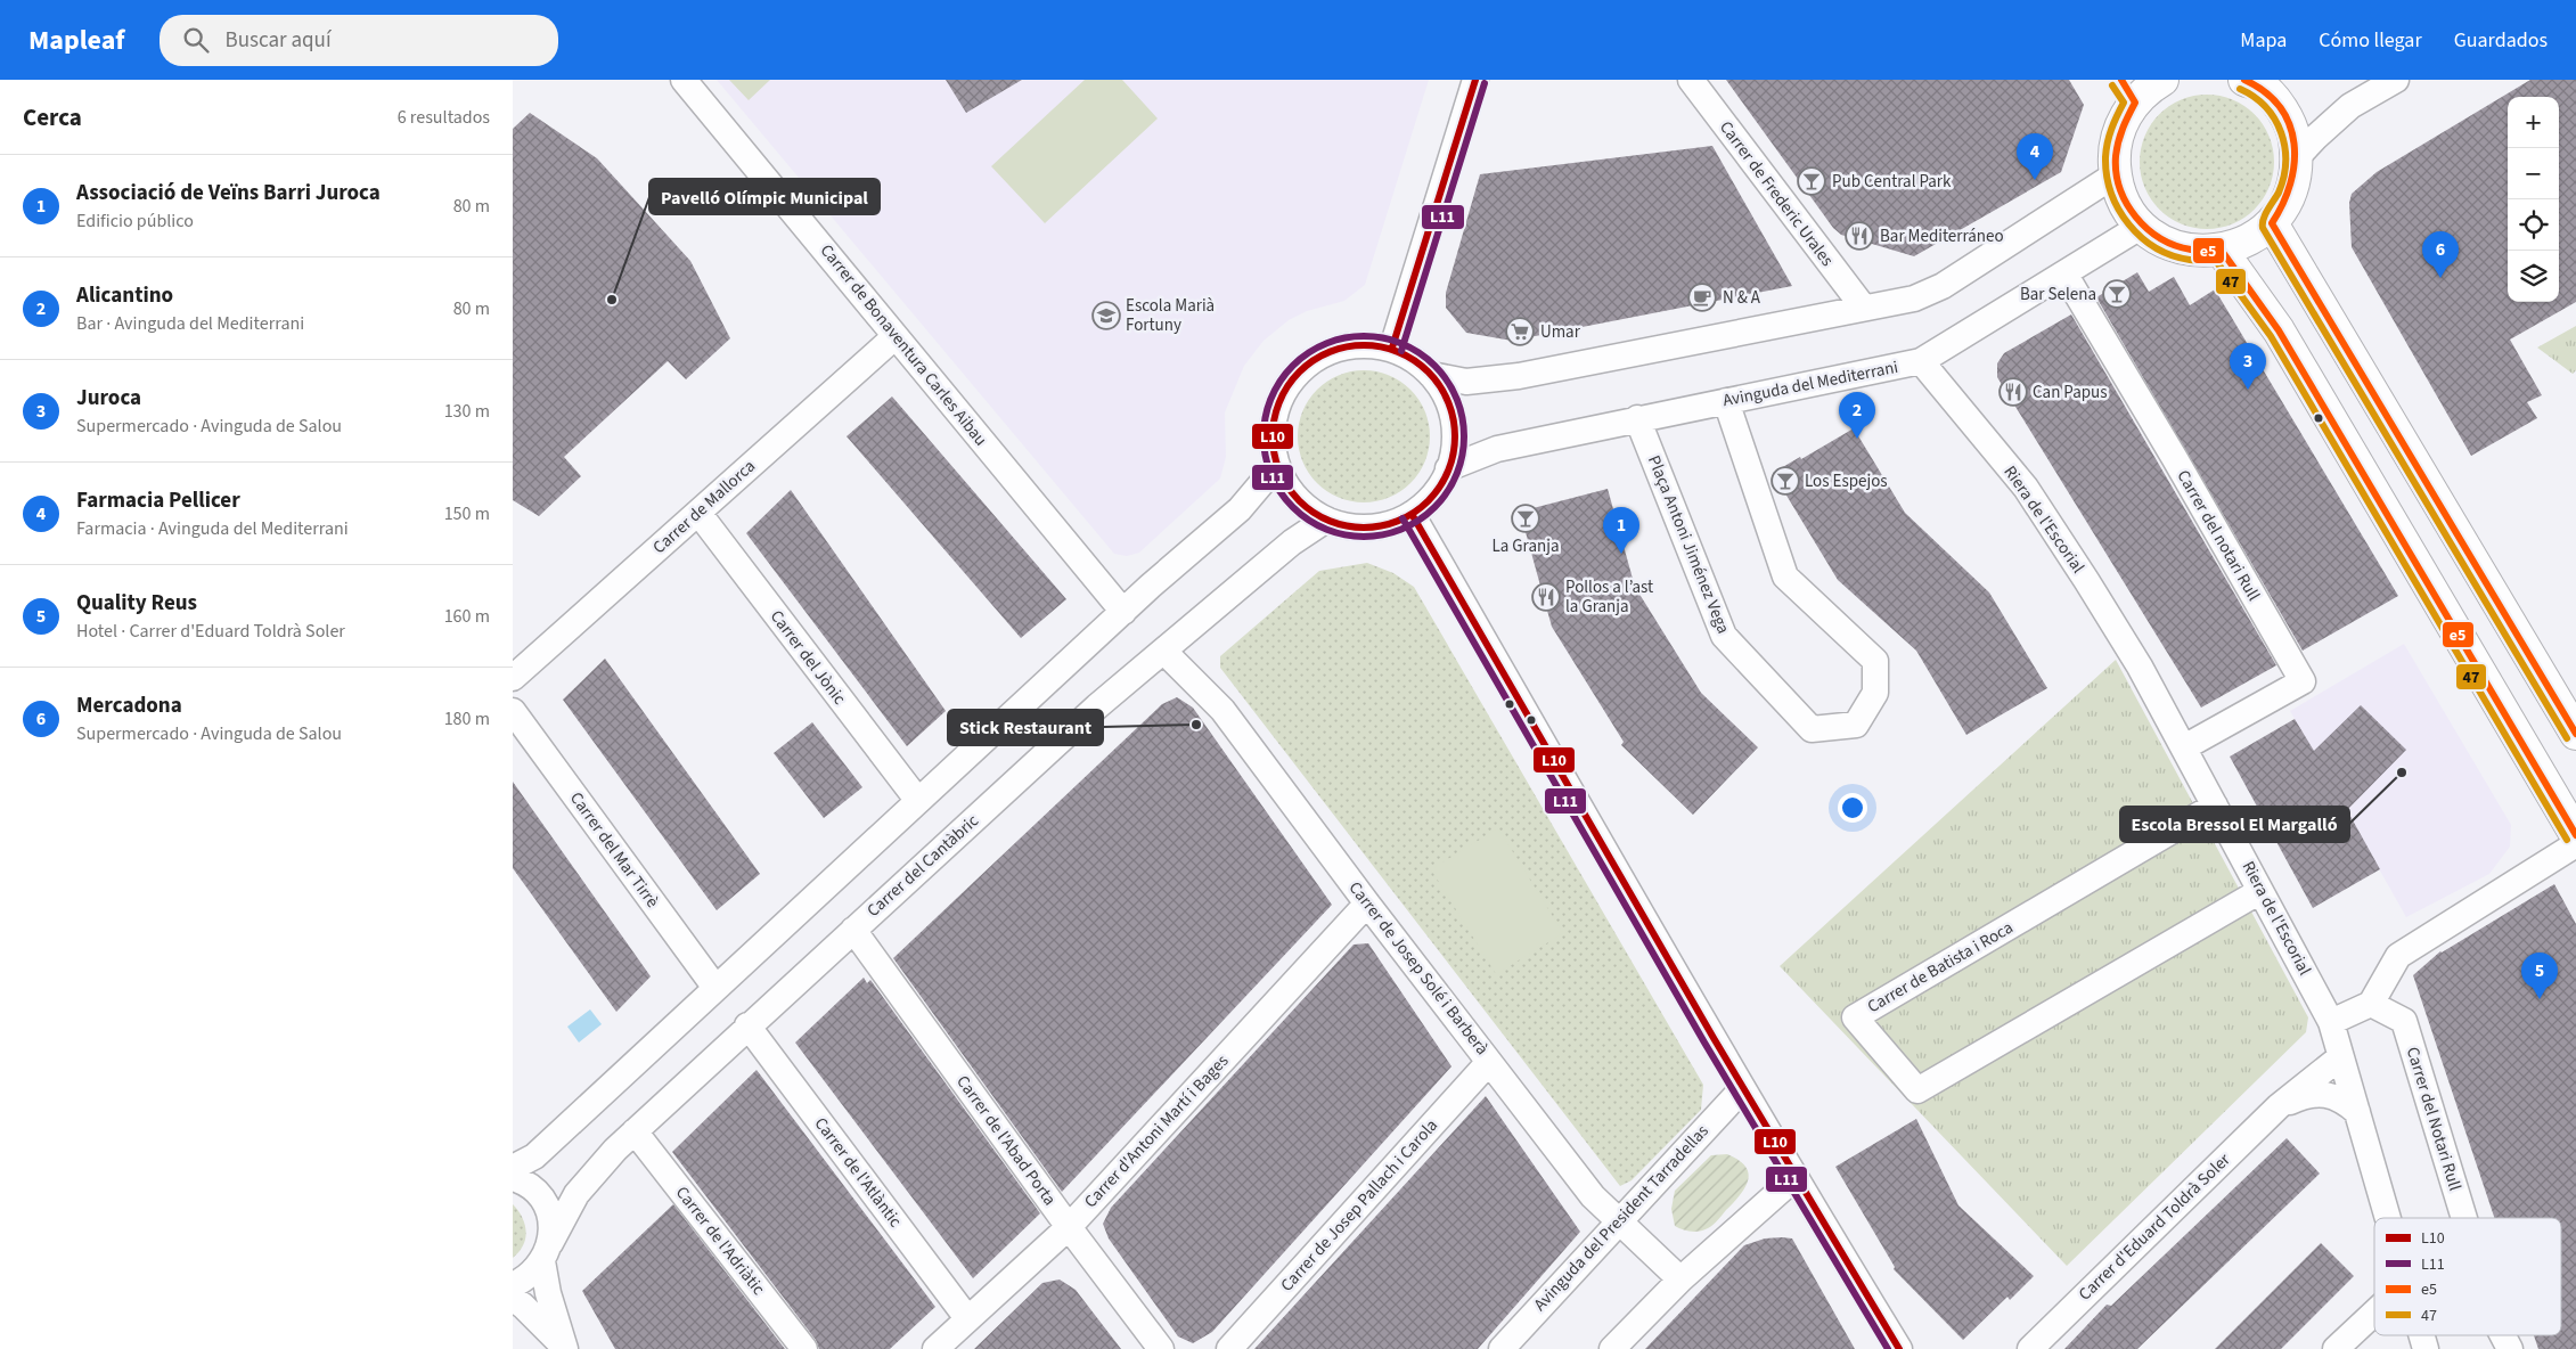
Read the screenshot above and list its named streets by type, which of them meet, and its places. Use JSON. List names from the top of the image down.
{
  "streets": {
    "street": [
      "Carrer de Frederic Urales",
      "Carrer de Bonaventura Carles Aibau",
      "Avinguda del Mediterrani",
      "Carrer de Mallorca",
      "Riera de l'Escorial",
      "Carrer del notari Rull",
      "Plaça Antoni Jiménez Vega",
      "Carrer del Jònic",
      "Carrer del Mar Tirrè",
      "Carrer del Cantàbric",
      "Carrer de Batista i Roca",
      "Carrer de Josep Solé i Barberà",
      "Carrer del Notari Rull",
      "Carrer d'Antoni Martí i Bages",
      "Carrer de l'Abad Porta",
      "Carrer de l'Atlàntic",
      "Carrer de Josep Pallach i Carola",
      "Avinguda del President Tarradellas",
      "Carrer d'Eduard Toldrà Soler",
      "Carrer de l'Adriàtic"
    ]
  },
  "crossings": [
    ["Carrer de Bonaventura Carles Aibau", "Carrer de Mallorca"],
    ["Avinguda del Mediterrani", "Riera de l'Escorial"],
    ["Avinguda del Mediterrani", "Carrer del notari Rull"],
    ["Avinguda del Mediterrani", "Plaça Antoni Jiménez Vega"],
    ["Avinguda del Mediterrani", "Carrer del Cantàbric"],
    ["Carrer de Mallorca", "Carrer del Jònic"],
    ["Riera de l'Escorial", "Carrer del notari Rull"],
    ["Riera de l'Escorial", "Carrer de Batista i Roca"],
    ["Riera de l'Escorial", "Carrer d'Eduard Toldrà Soler"],
    ["Carrer del Cantàbric", "Carrer de Josep Solé i Barberà"],
    ["Carrer del Cantàbric", "Carrer de l'Abad Porta"],
    ["Carrer del Cantàbric", "Carrer de l'Atlàntic"],
    ["Carrer del Cantàbric", "Carrer de l'Adriàtic"],
    ["Carrer de Josep Solé i Barberà", "Carrer d'Antoni Martí i Bages"],
    ["Carrer de Josep Solé i Barberà", "Carrer de Josep Pallach i Carola"],
    ["Carrer de Josep Solé i Barberà", "Avinguda del President Tarradellas"],
    ["Carrer d'Antoni Martí i Bages", "Carrer de l'Abad Porta"],
    ["Carrer d'Antoni Martí i Bages", "Carrer de l'Atlàntic"]
  ],
  "places": {
    "bar": [
      "Pub Central Park",
      "Bar Selena",
      "Los Espejos",
      "La Granja"
    ],
    "restaurant": ["Bar Mediterráneo", "Can Papus", "Pollos a l’ast la Granja"],
    "cafe": ["N & A"],
    "other": ["Pavelló Olímpic Municipal", "Stick Restaurant", "Escola Bressol El Margalló"],
    "school or university": ["Escola Marià Fortuny"],
    "supermarket": ["Umar"]
  },
  "lines": [
    "transit line L10",
    "transit line e5",
    "transit line L11",
    "transit line 47"
  ],
  "legend": [
    "L10",
    "L11",
    "e5",
    "47"
  ],
  "page": {
    "header": "Mapleaf",
    "search": "Buscar aquí",
    "nav": ["Mapa", "Cómo llegar", "Guardados"],
    "heading": ["Cerca", "6 resultados"],
    "map_buttons": ["+", "−"],
    "pins": [
      "4",
      "6",
      "3",
      "2",
      "1",
      "5"
    ],
    "list": [
      {
        "mark": "1",
        "name": "Associació de Veïns Barri Juroca",
        "note": "Edificio público",
        "value": "80 m"
      },
      {
        "mark": "2",
        "name": "Alicantino",
        "note": "Bar · Avinguda del Mediterrani",
        "value": "80 m"
      },
      {
        "mark": "3",
        "name": "Juroca",
        "note": "Supermercado · Avinguda de Salou",
        "value": "130 m"
      },
      {
        "mark": "4",
        "name": "Farmacia Pellicer",
        "note": "Farmacia · Avinguda del Mediterrani",
        "value": "150 m"
      },
      {
        "mark": "5",
        "name": "Quality Reus",
        "note": "Hotel · Carrer d'Eduard Toldrà Soler",
        "value": "160 m"
      },
      {
        "mark": "6",
        "name": "Mercadona",
        "note": "Supermercado · Avinguda de Salou",
        "value": "180 m"
      }
    ]
  }
}
